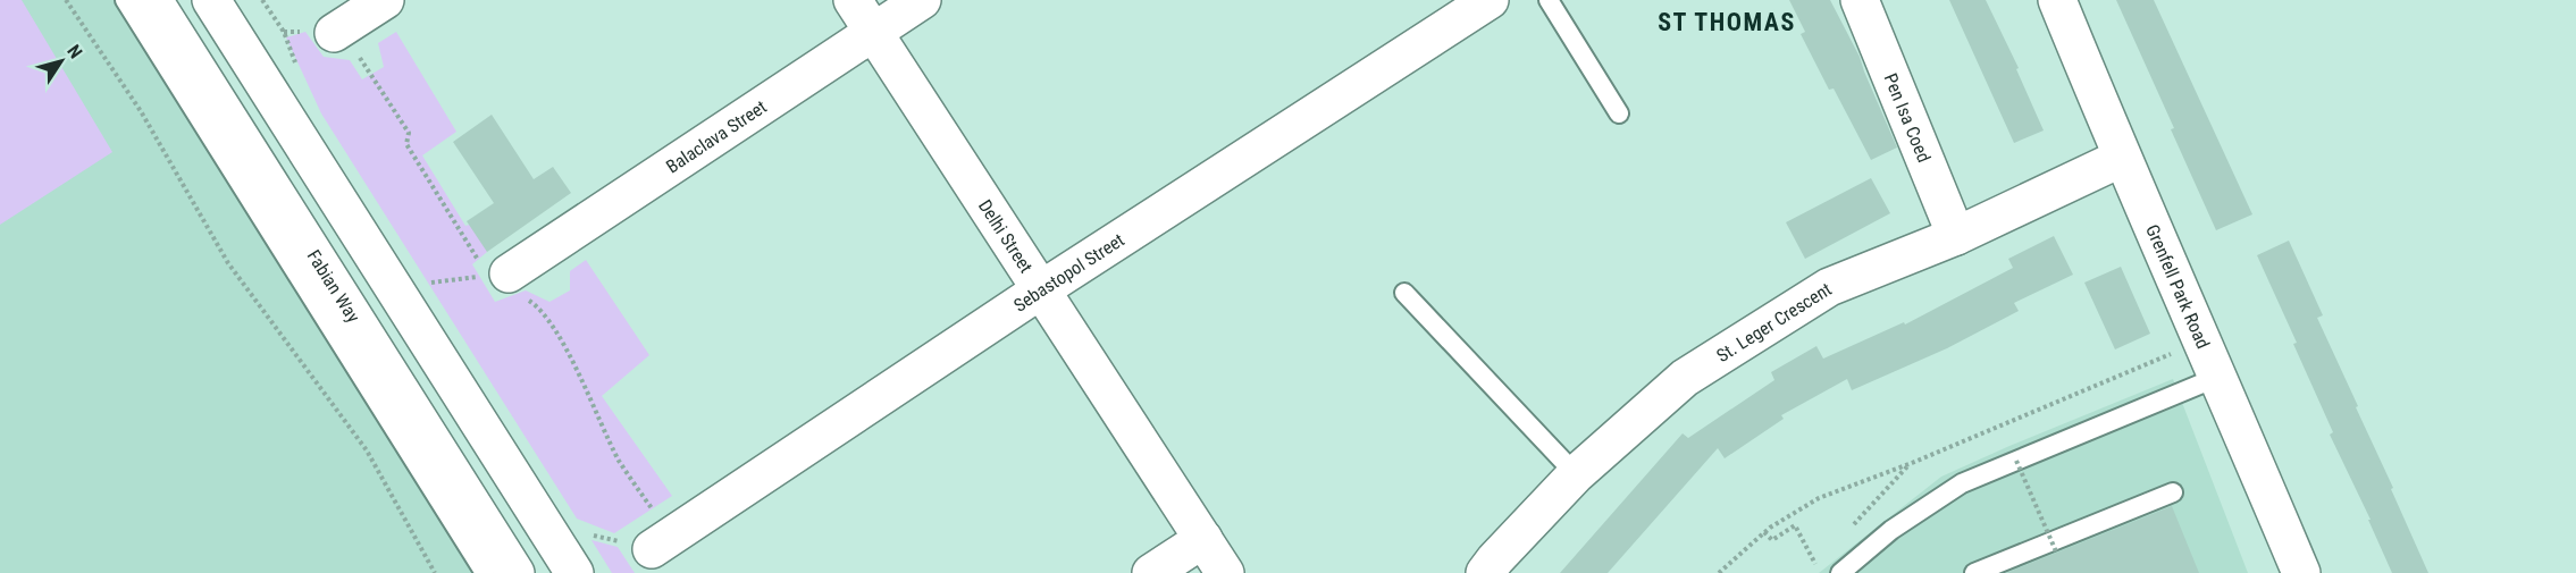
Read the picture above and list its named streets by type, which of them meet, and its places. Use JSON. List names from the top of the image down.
{
  "streets": {
    "main road": [
      "Pen Isa Coed",
      "Balaclava Street",
      "Delhi Street",
      "Sebastopol Street",
      "Fabian Way",
      "Grenfell Park Road",
      "St. Leger Crescent"
    ]
  },
  "crossings": [
    ["Pen Isa Coed", "St. Leger Crescent"],
    ["Balaclava Street", "Delhi Street"],
    ["Delhi Street", "Sebastopol Street"],
    ["Grenfell Park Road", "St. Leger Crescent"]
  ],
  "districts": ["ST THOMAS"],
  "north": "top right"
}
